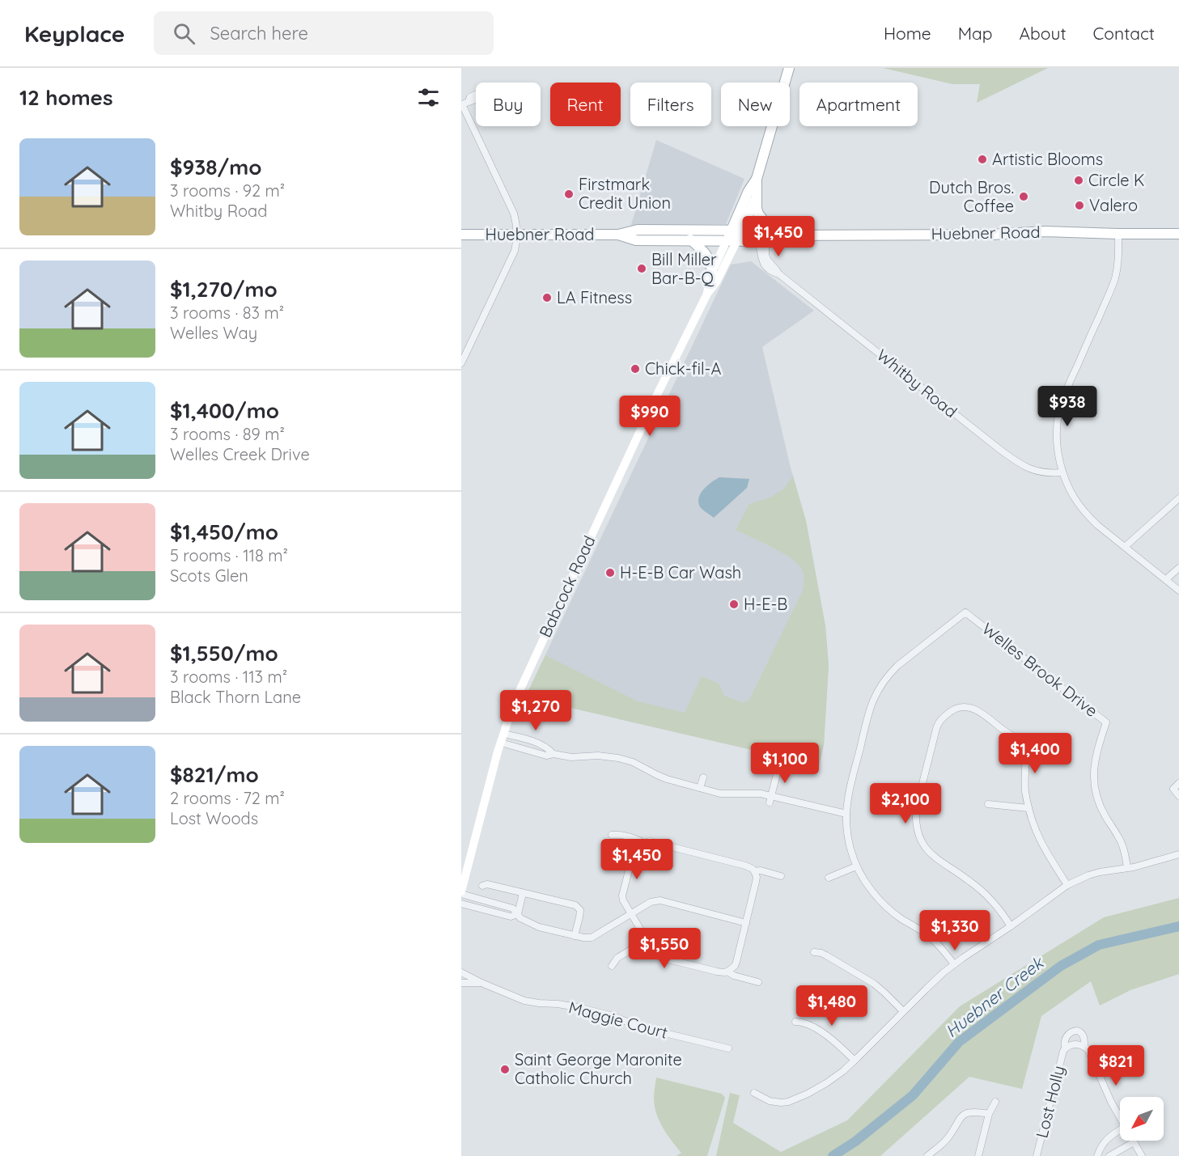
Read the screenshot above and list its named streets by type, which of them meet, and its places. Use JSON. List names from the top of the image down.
{
  "streets": {
    "main road": ["Huebner Road", "Babcock Road"],
    "street": [
      "Whitby Road",
      "Welles Brook Drive",
      "Maggie Court",
      "Lost Holly"
    ]
  },
  "crossings": [
    ["Huebner Road", "Whitby Road"],
    ["Huebner Road", "Babcock Road"]
  ],
  "water": ["Huebner Creek"],
  "places": [
    "Artistic Blooms",
    "Circle K",
    "Firstmark Credit Union",
    "Dutch Bros. Coffee",
    "Valero",
    "Bill Miller Bar-B-Q",
    "LA Fitness",
    "Chick-fil-A",
    "H-E-B Car Wash",
    "H-E-B",
    "Saint George Maronite Catholic Church"
  ],
  "north": "bottom left",
  "page": {
    "header": "Keyplace",
    "search": "Search here",
    "nav": [
      "Home",
      "Map",
      "About",
      "Contact"
    ],
    "heading": "12 homes",
    "chip": [
      "Buy",
      "Rent",
      "Filters",
      "New",
      "Apartment"
    ],
    "list": [
      {
        "name": "$938/mo",
        "note": "3 rooms · 92 m² · Whitby Road"
      },
      {
        "name": "$1,270/mo",
        "note": "3 rooms · 83 m² · Welles Way"
      },
      {
        "name": "$1,400/mo",
        "note": "3 rooms · 89 m² · Welles Creek Drive"
      },
      {
        "name": "$1,450/mo",
        "note": "5 rooms · 118 m² · Scots Glen"
      },
      {
        "name": "$1,550/mo",
        "note": "3 rooms · 113 m² · Black Thorn Lane"
      },
      {
        "name": "$821/mo",
        "note": "2 rooms · 72 m² · Lost Woods"
      }
    ],
    "price": [
      "$1,450",
      "$938",
      "$990",
      "$1,270",
      "$1,400",
      "$1,100",
      "$2,100",
      "$1,450",
      "$1,330",
      "$1,550",
      "$1,480",
      "$821"
    ]
  }
}
